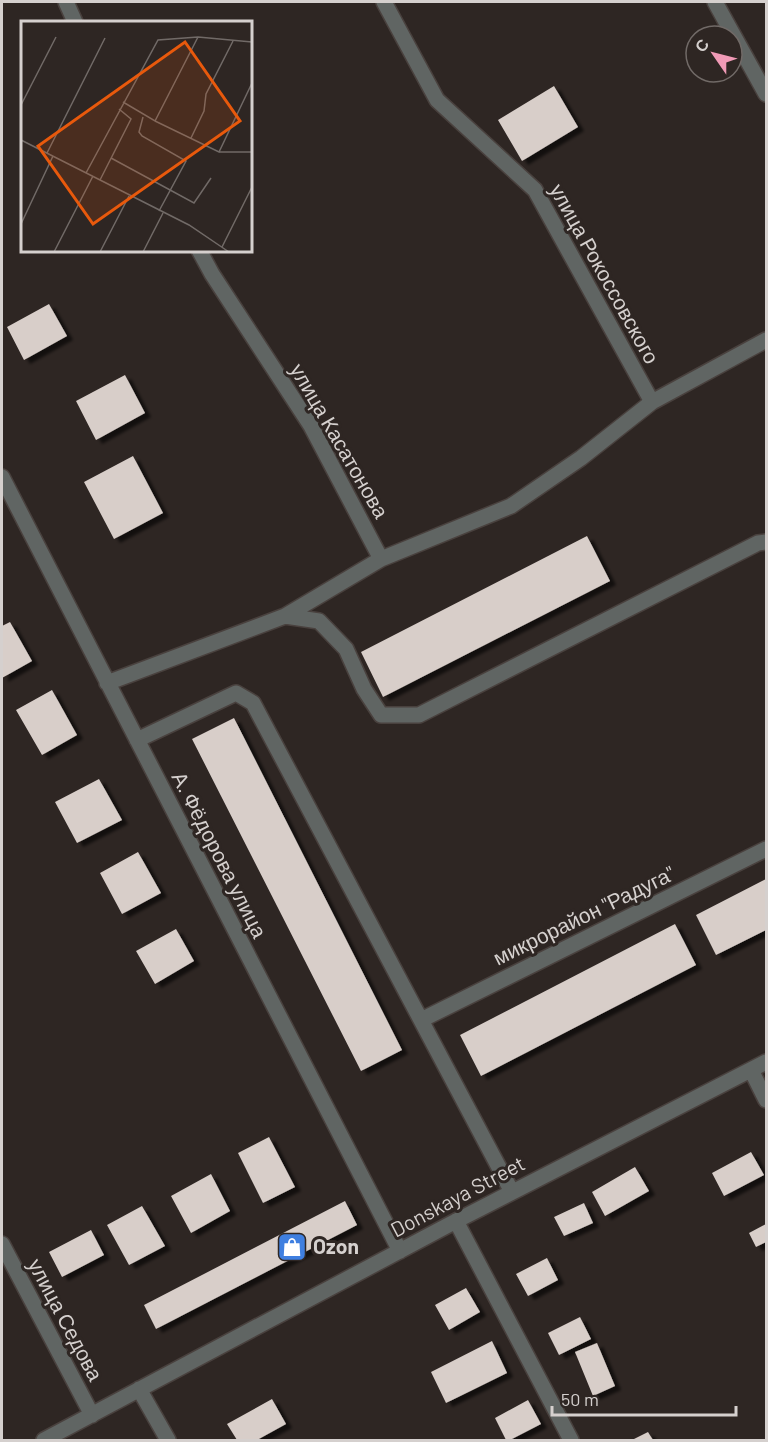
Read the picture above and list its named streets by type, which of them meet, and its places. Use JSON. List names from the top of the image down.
{
  "streets": {
    "street": [
      "улица Рокоссовского",
      "улица Касатонова",
      "А. Фёдорова улица",
      "микрорайон \"Радуга\"",
      "Donskaya Street",
      "улица Седова"
    ]
  },
  "crossings": [
    ["А. Фёдорова улица", "Donskaya Street"],
    ["Donskaya Street", "улица Седова"]
  ],
  "places": {
    "shop": ["Ozon"]
  },
  "scale_bar": "50 m",
  "north": "top left"
}
